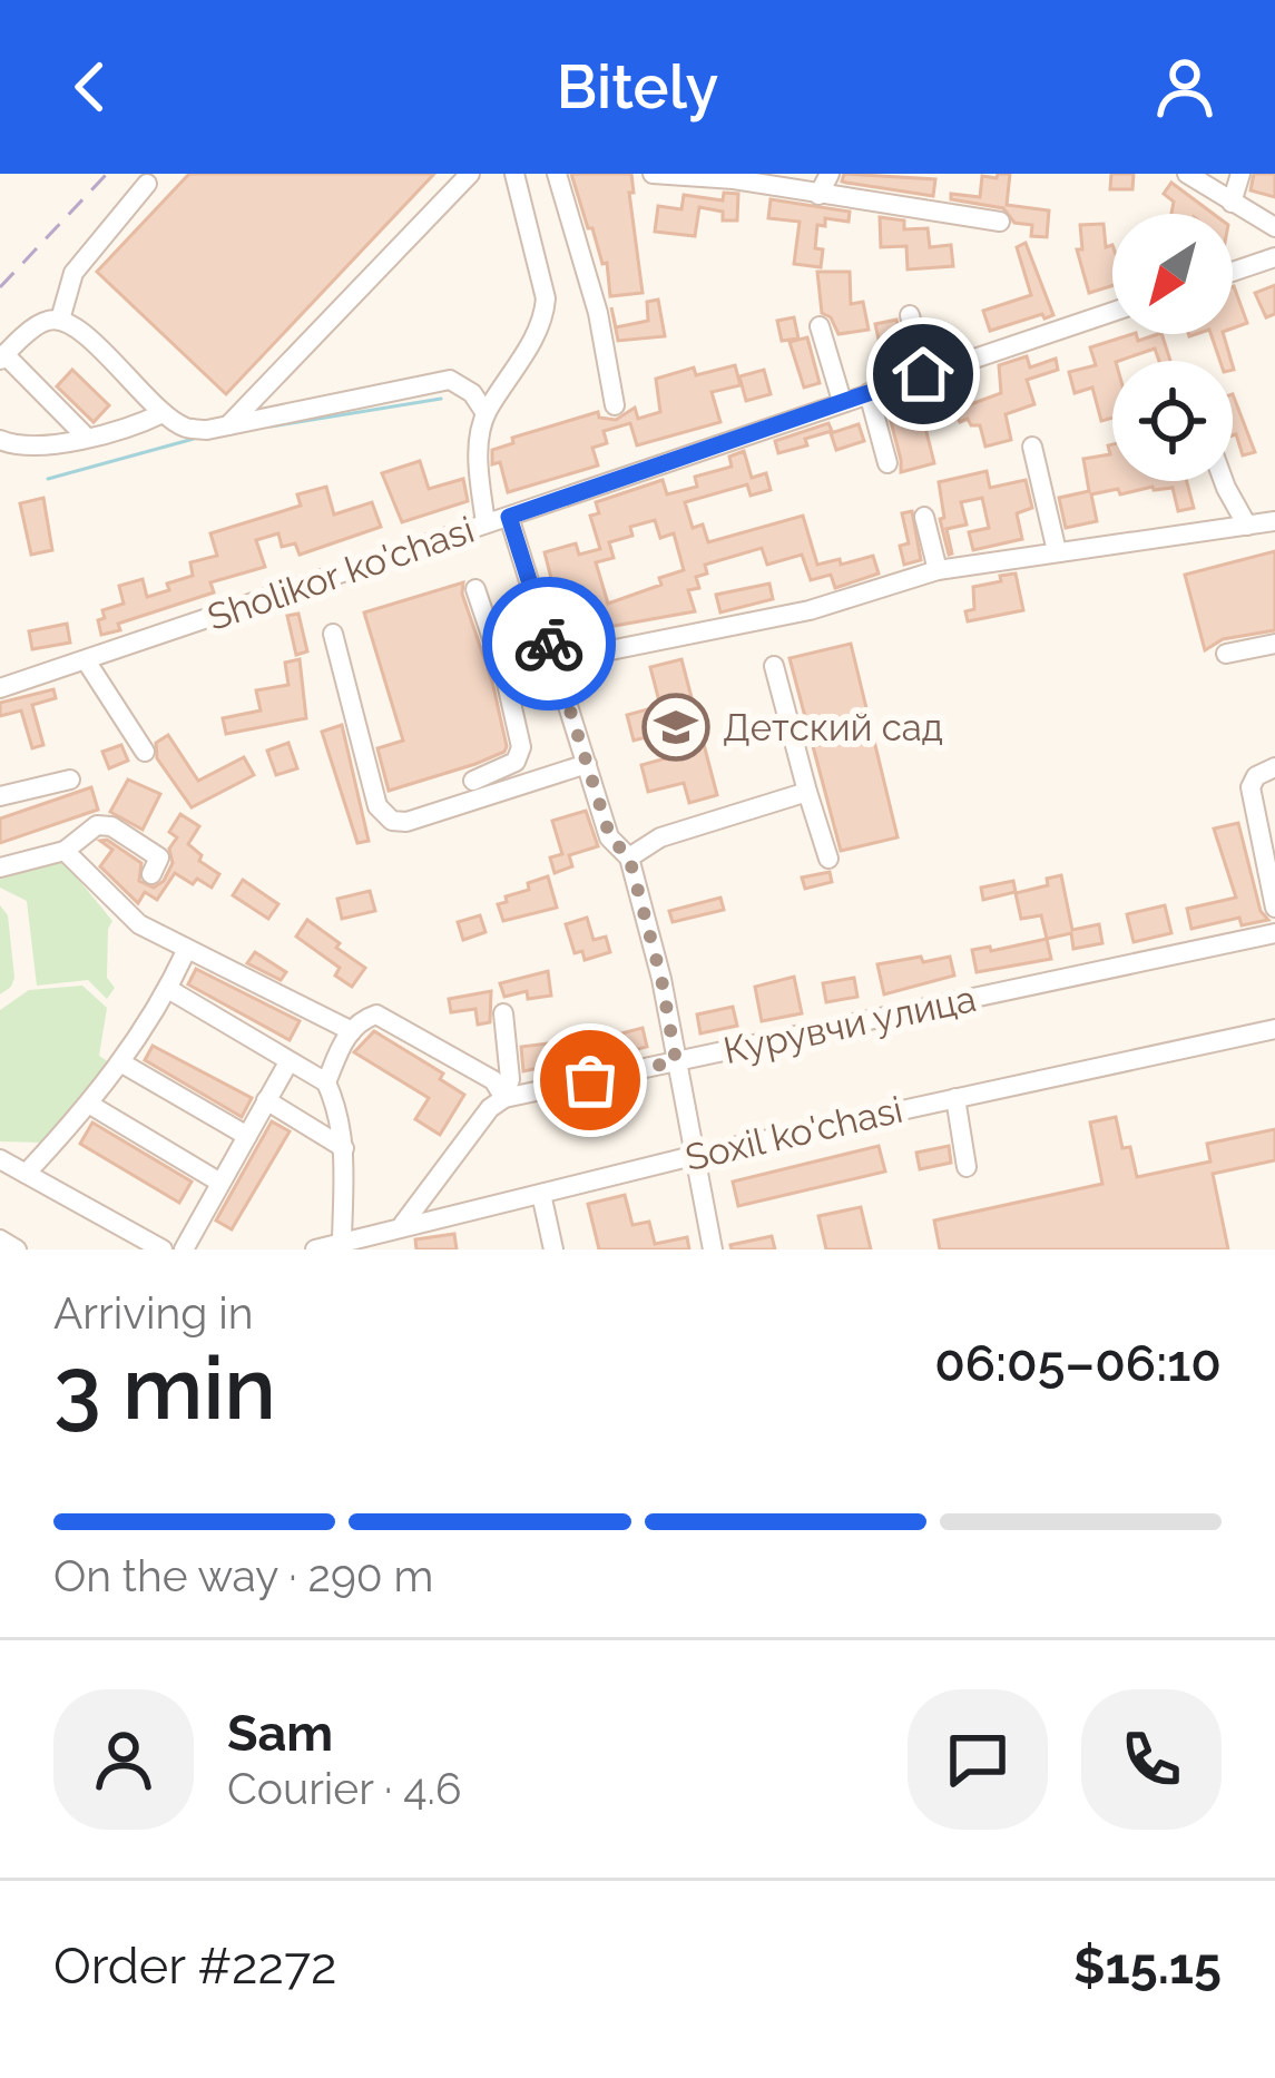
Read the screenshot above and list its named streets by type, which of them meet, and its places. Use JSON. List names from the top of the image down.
{
  "streets": {
    "street": ["Sholikor ko'chasi", "Курувчи улица", "Soxil ko'chasi"]
  },
  "places": {
    "school or university": ["Детский сад"]
  },
  "north": "bottom left",
  "page": {
    "header": "Bitely",
    "heading": ["3 min", "Arriving in", "06:05–06:10"],
    "panel": [
      "Sam",
      "Courier · 4.6",
      "Order #2272",
      "$15.15"
    ],
    "bar": "On the way · 290 m"
  }
}
